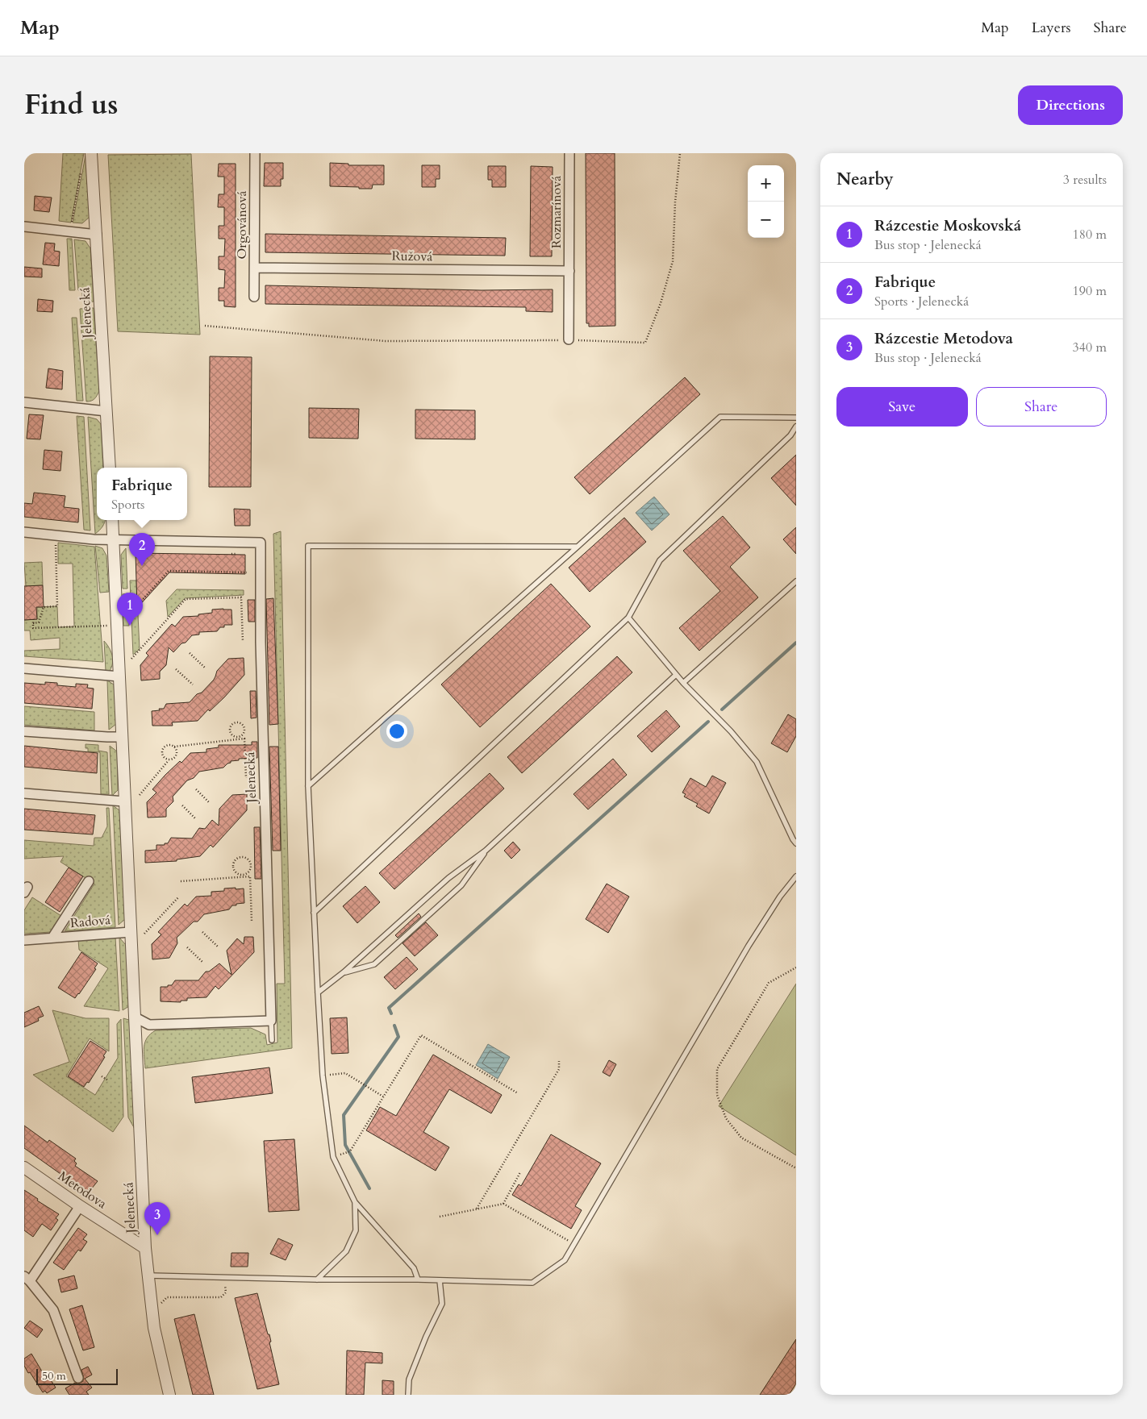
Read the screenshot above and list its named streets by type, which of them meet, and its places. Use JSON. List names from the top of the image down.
{
  "streets": {
    "street": [
      "Rozmarínová",
      "Orgovánová",
      "Ružová",
      "Jelenecká",
      "Radová",
      "Metodova"
    ]
  },
  "crossings": [
    ["Rozmarínová", "Ružová"],
    ["Orgovánová", "Ružová"],
    ["Jelenecká", "Radová"],
    ["Jelenecká", "Metodova"]
  ],
  "scale_bar": "50 m",
  "page": {
    "header": "Map",
    "nav": ["Map", "Layers", "Share"],
    "title": "Find us",
    "buttons": [
      "Directions",
      ["Save", "Share"]
    ],
    "heading": ["Nearby", "3 results"],
    "map_buttons": ["+", "−"],
    "list": [
      {
        "mark": "1",
        "name": "Rázcestie Moskovská",
        "note": "Bus stop · Jelenecká",
        "value": "180 m"
      },
      {
        "mark": "2",
        "name": "Fabrique",
        "note": "Sports · Jelenecká",
        "value": "190 m"
      },
      {
        "mark": "3",
        "name": "Rázcestie Metodova",
        "note": "Bus stop · Jelenecká",
        "value": "340 m"
      }
    ],
    "popup": ["Fabrique", "Sports"],
    "pins": ["2", "1", "3"],
    "scale": "50 m"
  }
}
